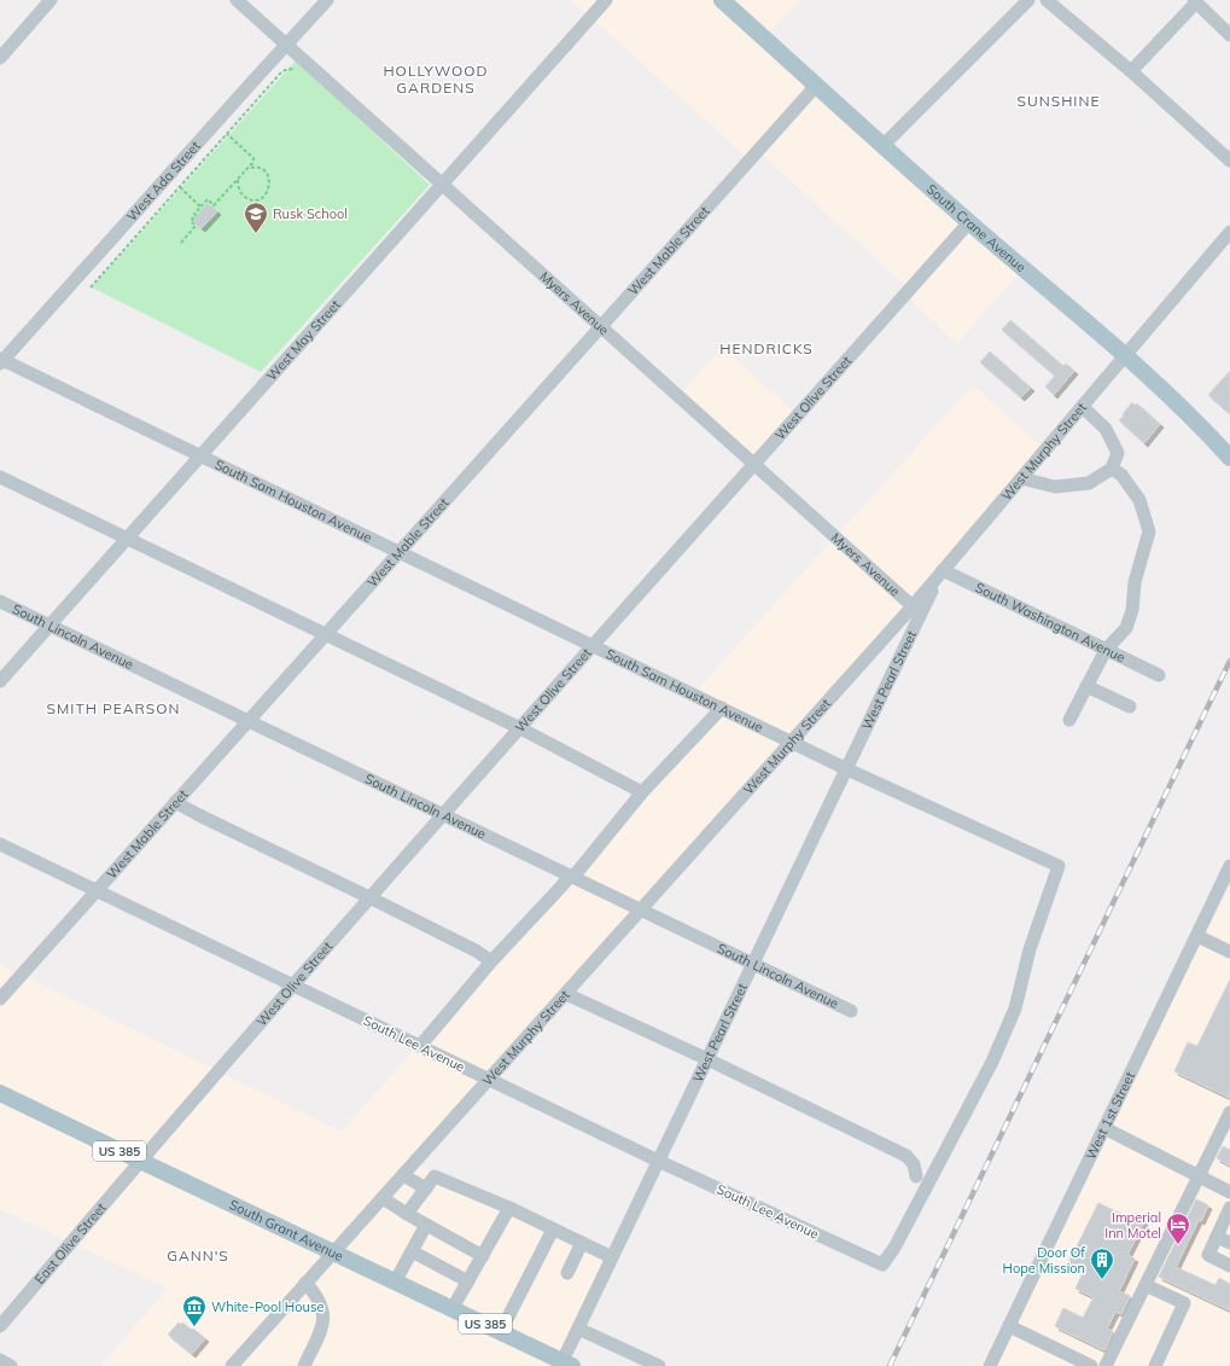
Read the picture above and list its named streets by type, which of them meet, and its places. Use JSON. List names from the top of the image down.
{
  "streets": {
    "main road": ["South Crane Avenue", "US 385", "South Grant Avenue"],
    "street": [
      "West Ada Street",
      "West Mable Street",
      "Myers Avenue",
      "West May Street",
      "West Olive Street",
      "West Murphy Street",
      "South Sam Houston Avenue",
      "South Washington Avenue",
      "South Lincoln Avenue",
      "West Pearl Street",
      "South Lee Avenue",
      "West 1st Street",
      "East Olive Street"
    ]
  },
  "crossings": [
    ["West Ada Street", "Myers Avenue"],
    ["West Ada Street", "South Sam Houston Avenue"],
    ["South Crane Avenue", "West Mable Street"],
    ["South Crane Avenue", "West Olive Street"],
    ["South Crane Avenue", "West Murphy Street"],
    ["West Mable Street", "Myers Avenue"],
    ["West Mable Street", "South Sam Houston Avenue"],
    ["West Mable Street", "South Lincoln Avenue"],
    ["West Mable Street", "South Lee Avenue"],
    ["Myers Avenue", "West May Street"],
    ["Myers Avenue", "West Olive Street"],
    ["Myers Avenue", "West Murphy Street"],
    ["West May Street", "South Sam Houston Avenue"],
    ["West May Street", "South Lincoln Avenue"],
    ["West Olive Street", "South Sam Houston Avenue"],
    ["West Olive Street", "South Lincoln Avenue"],
    ["West Olive Street", "South Lee Avenue"],
    ["West Olive Street", "South Grant Avenue"],
    ["West Olive Street", "East Olive Street"],
    ["West Murphy Street", "South Sam Houston Avenue"],
    ["West Murphy Street", "South Washington Avenue"],
    ["West Murphy Street", "South Lincoln Avenue"],
    ["West Murphy Street", "West Pearl Street"],
    ["West Murphy Street", "South Lee Avenue"],
    ["West Murphy Street", "South Grant Avenue"],
    ["South Sam Houston Avenue", "West Pearl Street"],
    ["South Sam Houston Avenue", "South Lee Avenue"],
    ["South Washington Avenue", "West Pearl Street"],
    ["South Lincoln Avenue", "West Pearl Street"],
    ["West Pearl Street", "South Lee Avenue"],
    ["West Pearl Street", "South Grant Avenue"],
    ["South Grant Avenue", "East Olive Street"]
  ],
  "districts": [
    "HOLLYWOOD GARDENS",
    "SUNSHINE",
    "HENDRICKS",
    "SMITH PEARSON",
    "GANN'S"
  ],
  "places": {
    "school or university": ["Rusk School"],
    "hotel": ["Imperial Inn Motel"],
    "building": ["Door Of Hope Mission"],
    "museum": ["White-Pool House"]
  }
}
